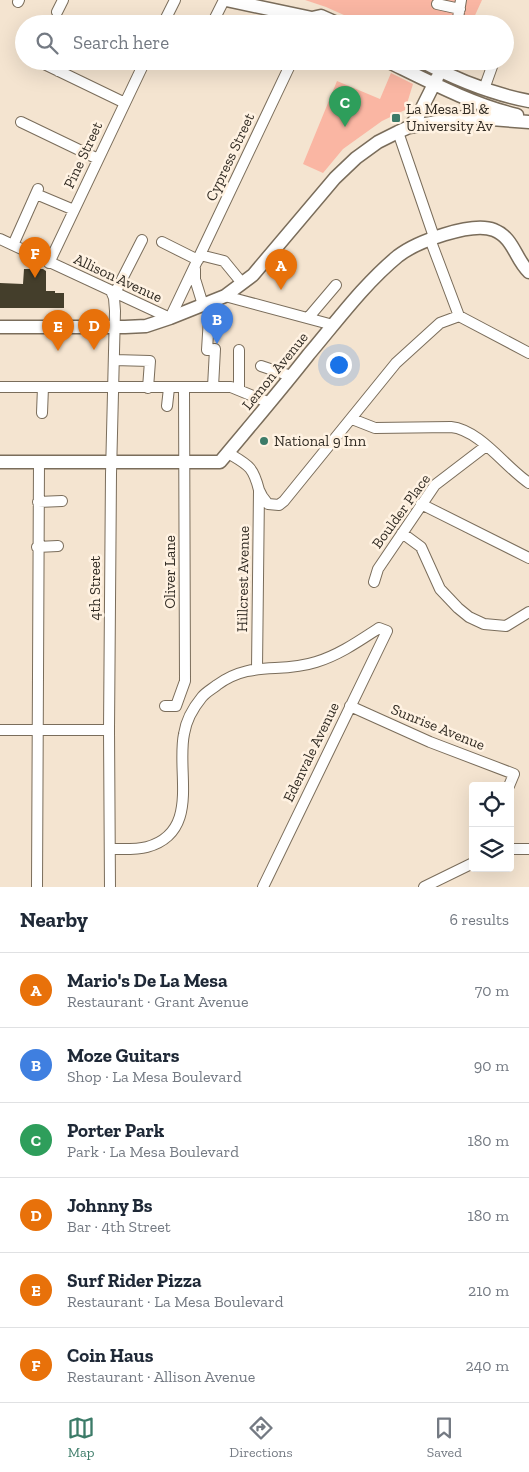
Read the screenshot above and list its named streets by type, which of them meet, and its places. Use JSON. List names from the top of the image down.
{
  "streets": {
    "main road": ["Lemon Avenue"],
    "street": [
      "Pine Street",
      "Cypress Street",
      "Allison Avenue",
      "Boulder Place",
      "Oliver Lane",
      "Hillcrest Avenue",
      "4th Street",
      "Sunrise Avenue",
      "Edenvale Avenue"
    ]
  },
  "crossings": [
    ["Pine Street", "Allison Avenue"],
    ["Cypress Street", "Allison Avenue"],
    ["Allison Avenue", "4th Street"],
    ["Lemon Avenue", "Oliver Lane"],
    ["Lemon Avenue", "Hillcrest Avenue"],
    ["Lemon Avenue", "4th Street"],
    ["Hillcrest Avenue", "Edenvale Avenue"],
    ["Sunrise Avenue", "Edenvale Avenue"]
  ],
  "places": {
    "transit": ["La Mesa Bl & University Av"],
    "other": ["National 9 Inn"]
  },
  "page": {
    "search": "Search here",
    "pins": [
      "C",
      "F",
      "A",
      "B",
      "D",
      "E"
    ],
    "heading": ["Nearby", "6 results"],
    "list": [
      {
        "mark": "A",
        "name": "Mario's De La Mesa",
        "note": "Restaurant · Grant Avenue",
        "value": "70 m"
      },
      {
        "mark": "B",
        "name": "Moze Guitars",
        "note": "Shop · La Mesa Boulevard",
        "value": "90 m"
      },
      {
        "mark": "C",
        "name": "Porter Park",
        "note": "Park · La Mesa Boulevard",
        "value": "180 m"
      },
      {
        "mark": "D",
        "name": "Johnny Bs",
        "note": "Bar · 4th Street",
        "value": "180 m"
      },
      {
        "mark": "E",
        "name": "Surf Rider Pizza",
        "note": "Restaurant · La Mesa Boulevard",
        "value": "210 m"
      },
      {
        "mark": "F",
        "name": "Coin Haus",
        "note": "Restaurant · Allison Avenue",
        "value": "240 m"
      }
    ],
    "nav": ["Map", "Directions", "Saved"]
  }
}
